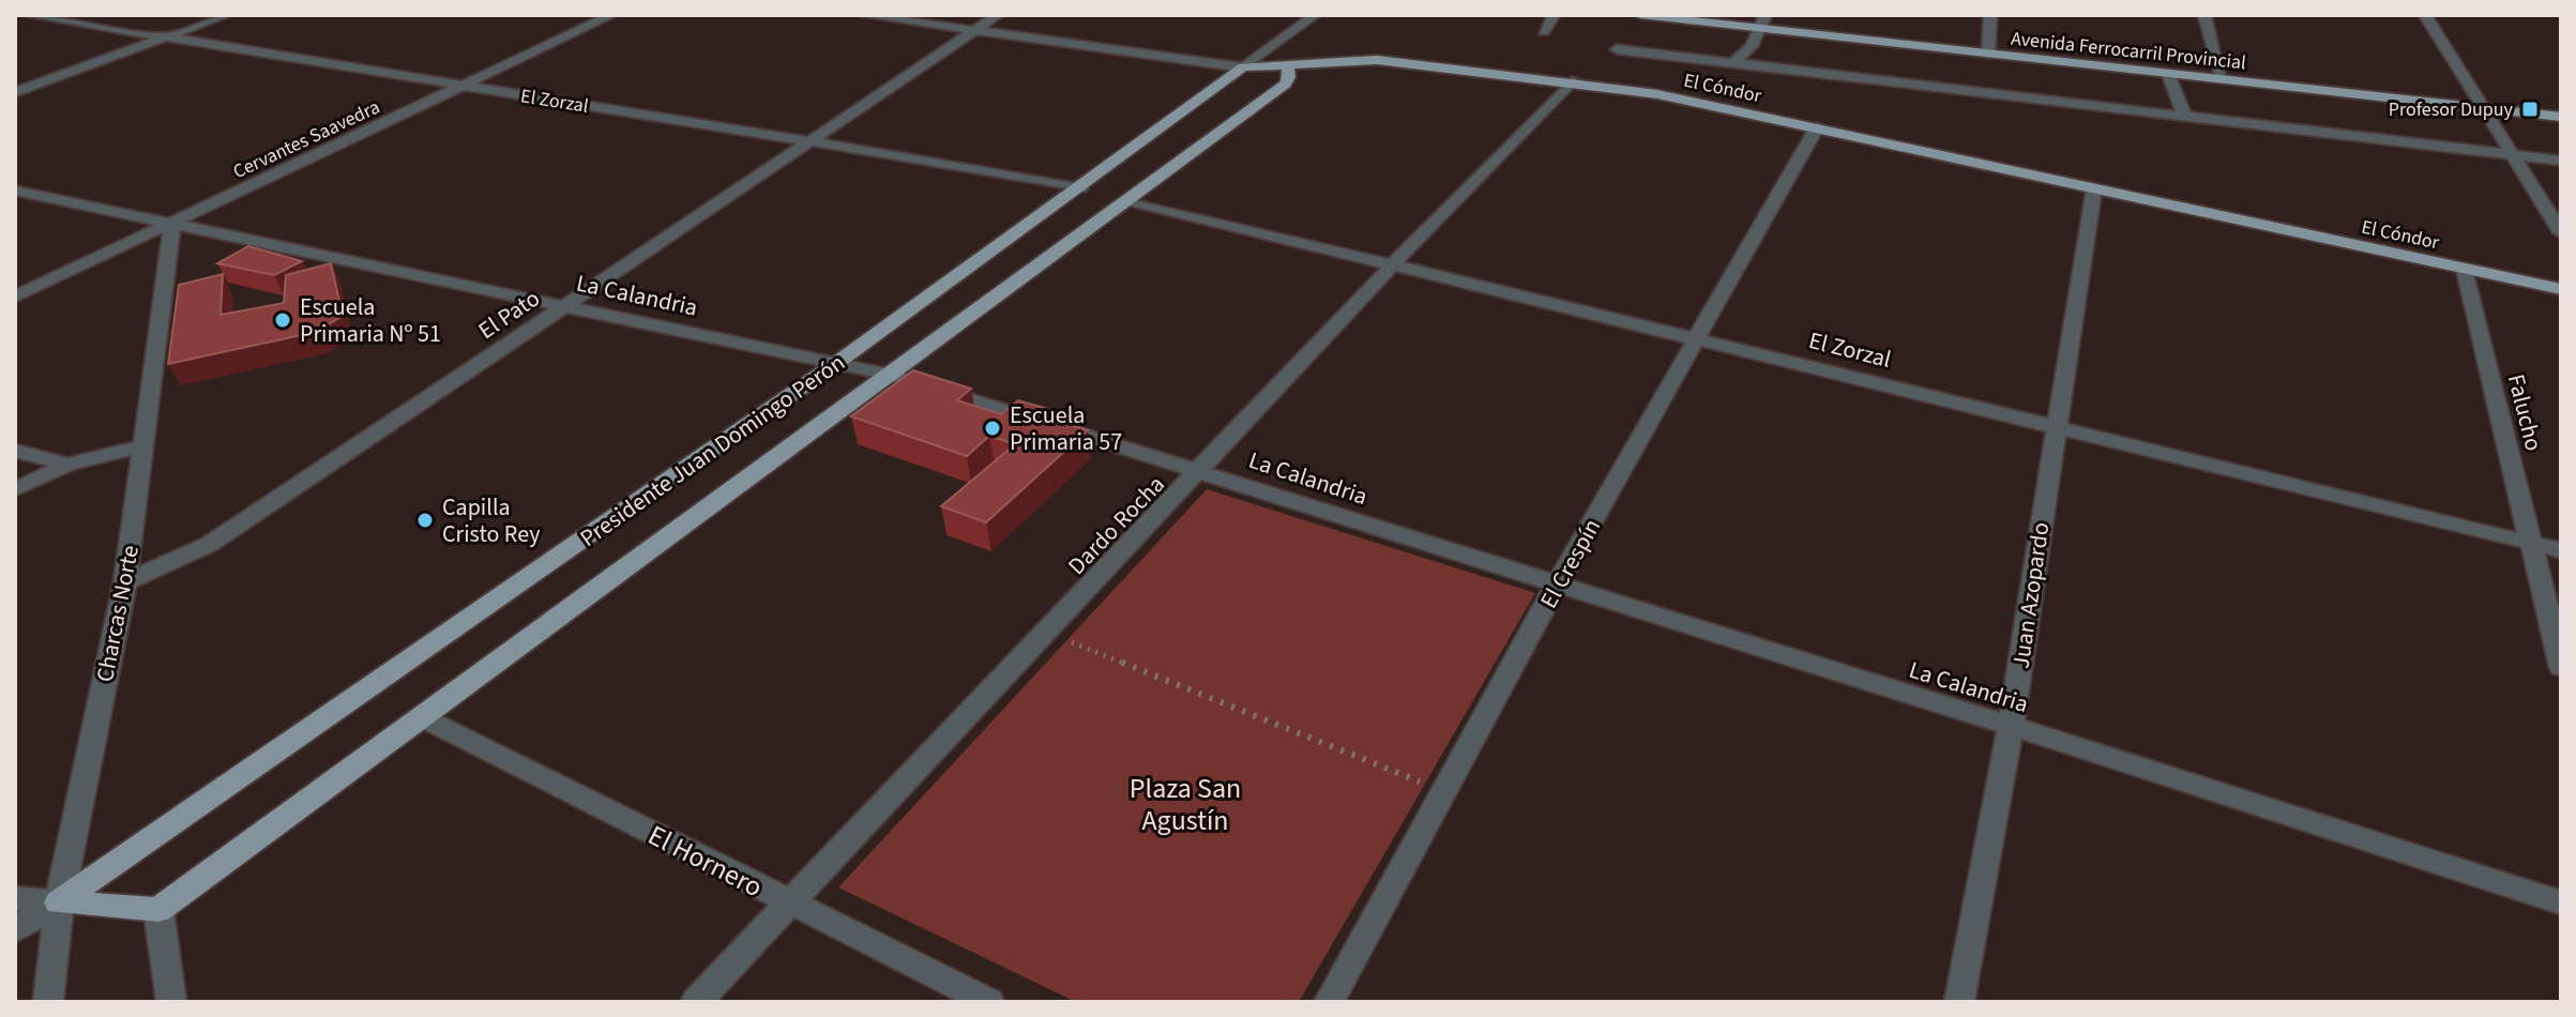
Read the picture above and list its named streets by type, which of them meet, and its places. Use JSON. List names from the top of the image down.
{
  "streets": {
    "main road": ["Avenida Ferrocarril Provincial", "El Cóndor", "Presidente Juan Domingo Perón"],
    "street": [
      "El Zorzal",
      "Cervantes Saavedra",
      "La Calandria",
      "El Pato",
      "Falucho",
      "Dardo Rocha",
      "El Crespín",
      "Juan Azopardo",
      "Charcas Norte",
      "El Hornero"
    ]
  },
  "crossings": [
    ["El Cóndor", "El Pato"],
    ["El Cóndor", "Falucho"],
    ["El Cóndor", "Presidente Juan Domingo Perón"],
    ["El Cóndor", "Dardo Rocha"],
    ["El Cóndor", "El Crespín"],
    ["El Cóndor", "Juan Azopardo"],
    ["El Zorzal", "Cervantes Saavedra"],
    ["El Zorzal", "El Pato"],
    ["El Zorzal", "Falucho"],
    ["El Zorzal", "Presidente Juan Domingo Perón"],
    ["El Zorzal", "Dardo Rocha"],
    ["El Zorzal", "El Crespín"],
    ["El Zorzal", "Juan Azopardo"],
    ["Cervantes Saavedra", "La Calandria"],
    ["Cervantes Saavedra", "Charcas Norte"],
    ["La Calandria", "El Pato"],
    ["La Calandria", "Presidente Juan Domingo Perón"],
    ["La Calandria", "Dardo Rocha"],
    ["La Calandria", "El Crespín"],
    ["La Calandria", "Juan Azopardo"],
    ["La Calandria", "Charcas Norte"],
    ["El Pato", "Charcas Norte"],
    ["Presidente Juan Domingo Perón", "Charcas Norte"],
    ["Presidente Juan Domingo Perón", "El Hornero"],
    ["Dardo Rocha", "El Hornero"]
  ],
  "parks": ["Plaza San Agustín"],
  "places": {
    "transit": ["Profesor Dupuy"],
    "other": ["Escuela Primaria Nº 51", "Escuela Primaria 57", "Capilla Cristo Rey"]
  }
}
